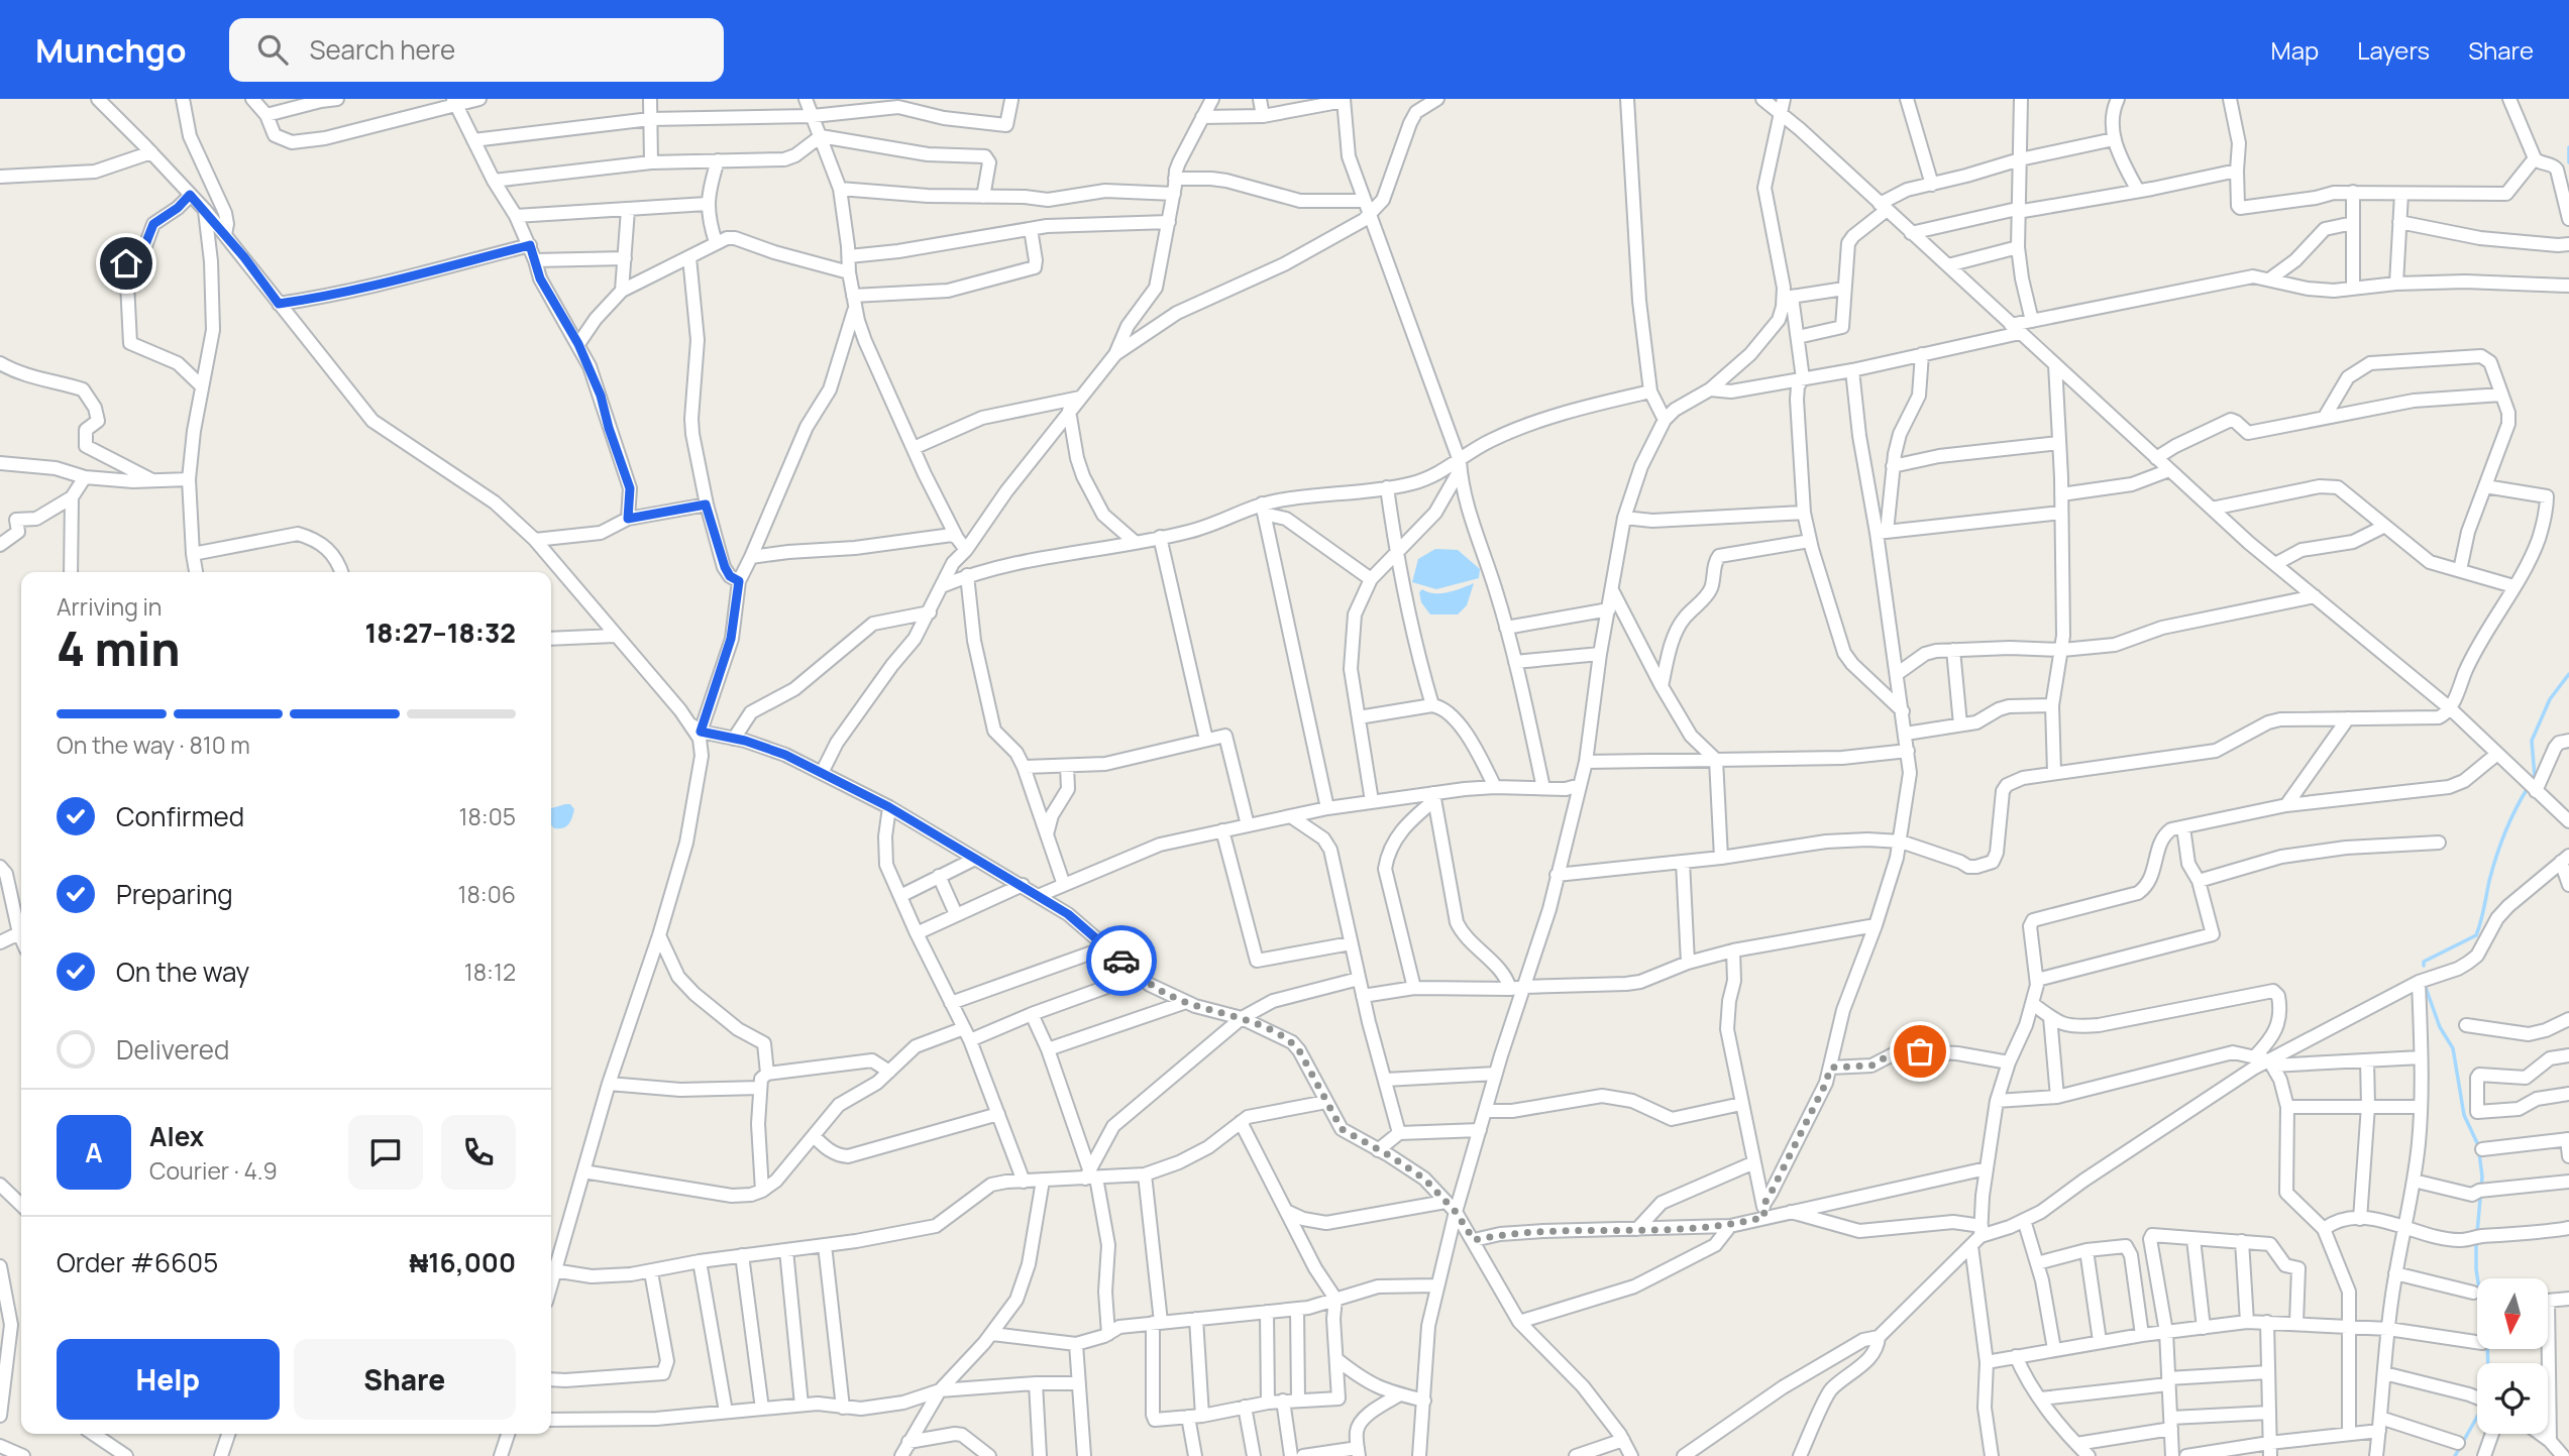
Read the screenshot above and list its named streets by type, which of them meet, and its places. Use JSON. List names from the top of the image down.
{
  "north": "bottom",
  "page": {
    "header": "Munchgo",
    "search": "Search here",
    "nav": ["Map", "Layers", "Share"],
    "heading": ["4 min", "Arriving in", "18:27–18:32"],
    "panel": [
      "Alex",
      "Courier · 4.9",
      "Order #6605",
      "₦16,000"
    ],
    "bar": "On the way · 810 m",
    "list": [
      ["Confirmed", "18:05"],
      ["Preparing", "18:06"],
      ["On the way", "18:12"],
      "Delivered"
    ],
    "round": "A",
    "buttons": ["Help", "Share"]
  }
}
